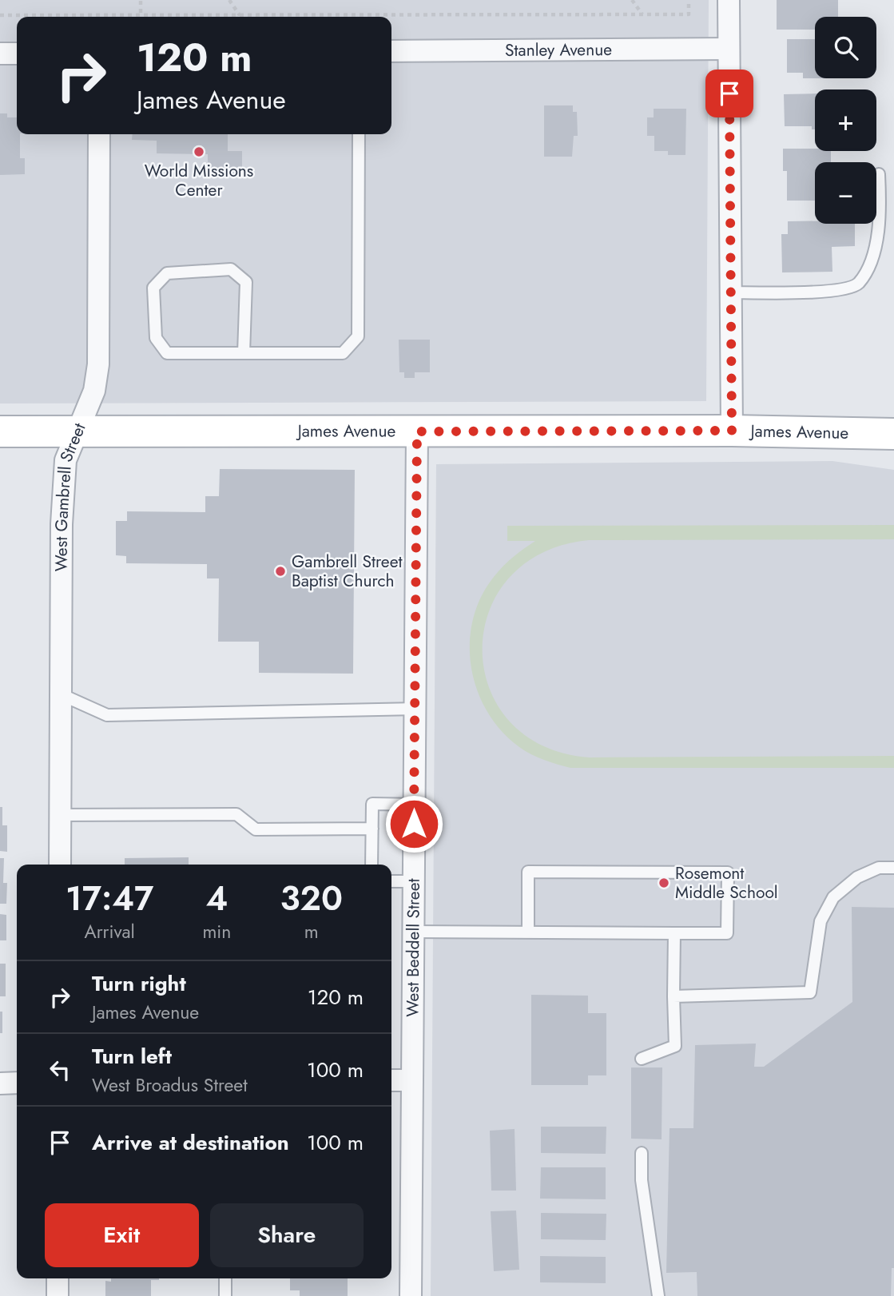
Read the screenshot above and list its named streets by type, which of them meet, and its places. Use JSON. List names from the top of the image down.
{
  "streets": {
    "main road": ["James Avenue"],
    "street": ["Stanley Avenue", "West Gambrell Street", "West Beddell Street"]
  },
  "crossings": [
    ["James Avenue", "West Gambrell Street"],
    ["James Avenue", "West Beddell Street"]
  ],
  "places": ["World Missions Center", "Gambrell Street Baptist Church", "Rosemont Middle School"],
  "page": {
    "map_buttons": ["+", "−"],
    "turn": ["120 m", "James Avenue"],
    "eta": [
      "17:47",
      "Arrival",
      "4",
      "min",
      "320",
      "m"
    ],
    "list": [
      {
        "name": "Turn right",
        "note": "James Avenue",
        "value": "120 m"
      },
      {
        "name": "Turn left",
        "note": "West Broadus Street",
        "value": "100 m"
      },
      {
        "name": "Arrive at destination",
        "value": "100 m"
      }
    ],
    "buttons": ["Exit", "Share"]
  }
}
